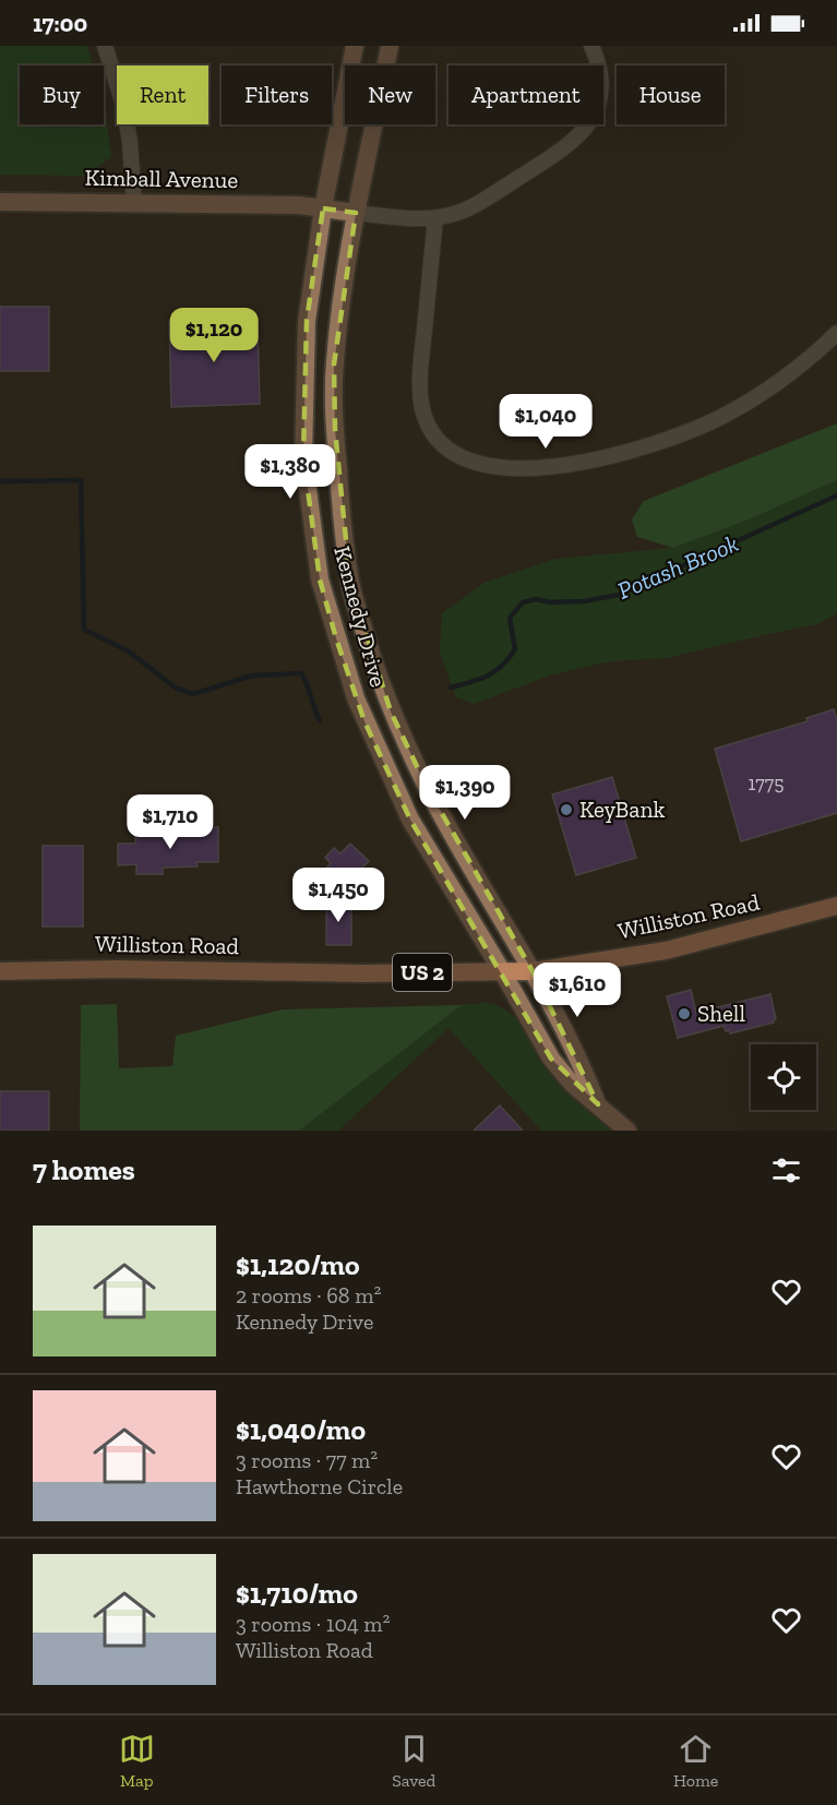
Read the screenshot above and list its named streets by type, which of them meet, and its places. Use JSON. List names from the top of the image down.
{
  "streets": {
    "main road": [
      "Kimball Avenue",
      "Kennedy Drive",
      "Williston Road",
      "US 2"
    ]
  },
  "crossings": [
    ["Kimball Avenue", "Kennedy Drive"],
    ["Kennedy Drive", "Williston Road"]
  ],
  "water": ["Potash Brook"],
  "places": ["KeyBank", "Shell"],
  "house_numbers": ["1775"],
  "page": {
    "status": "17:00",
    "chip": [
      "Buy",
      "Rent",
      "Filters",
      "New",
      "Apartment",
      "House"
    ],
    "price": [
      "$1,120",
      "$1,040",
      "$1,380",
      "$1,390",
      "$1,710",
      "$1,450",
      "$1,610"
    ],
    "heading": "7 homes",
    "list": [
      {
        "name": "$1,120/mo",
        "note": "2 rooms · 68 m² · Kennedy Drive"
      },
      {
        "name": "$1,040/mo",
        "note": "3 rooms · 77 m² · Hawthorne Circle"
      },
      {
        "name": "$1,710/mo",
        "note": "3 rooms · 104 m² · Williston Road"
      }
    ],
    "tabs": ["Map", "Saved", "Home"]
  }
}
